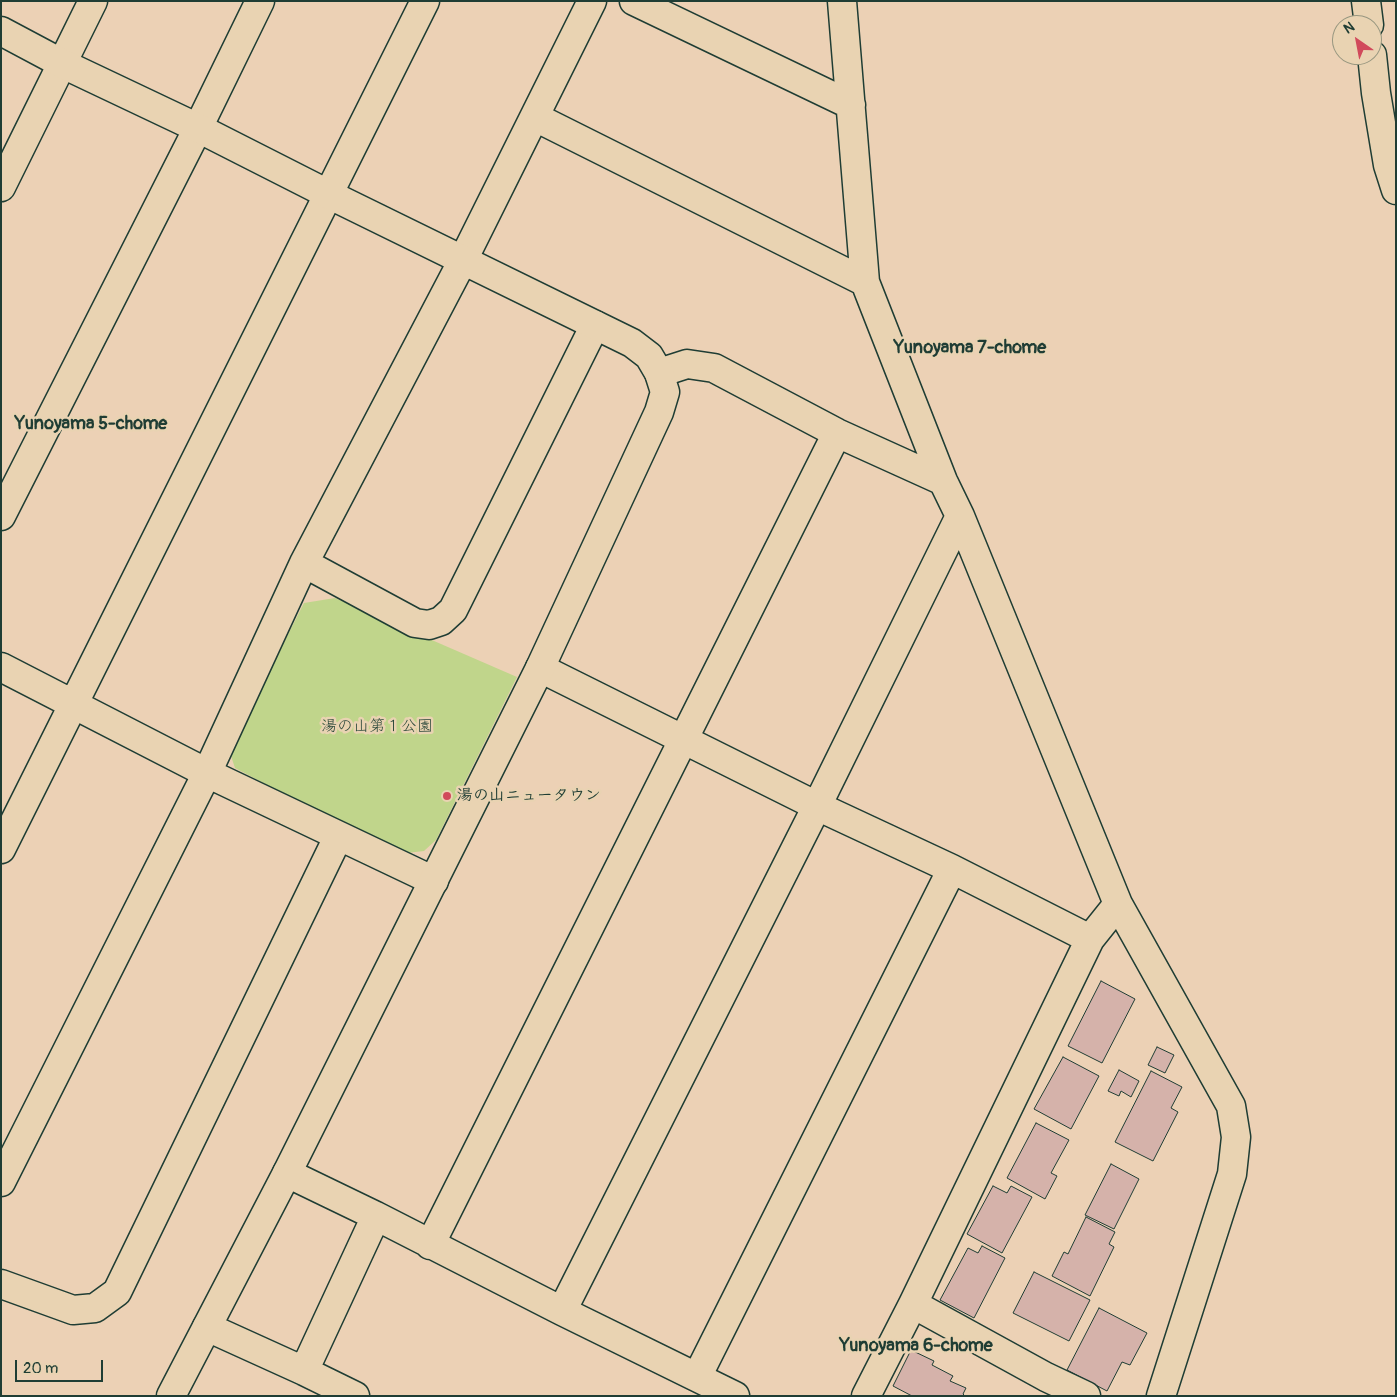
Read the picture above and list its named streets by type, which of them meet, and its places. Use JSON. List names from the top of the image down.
{
  "districts": ["Yunoyama 7-chome", "Yunoyama 5-chome", "Yunoyama 6-chome"],
  "parks": ["湯の山第１公園"],
  "places": ["湯の山ニュータウン"],
  "scale_bar": "20 m",
  "north": "top left"
}
